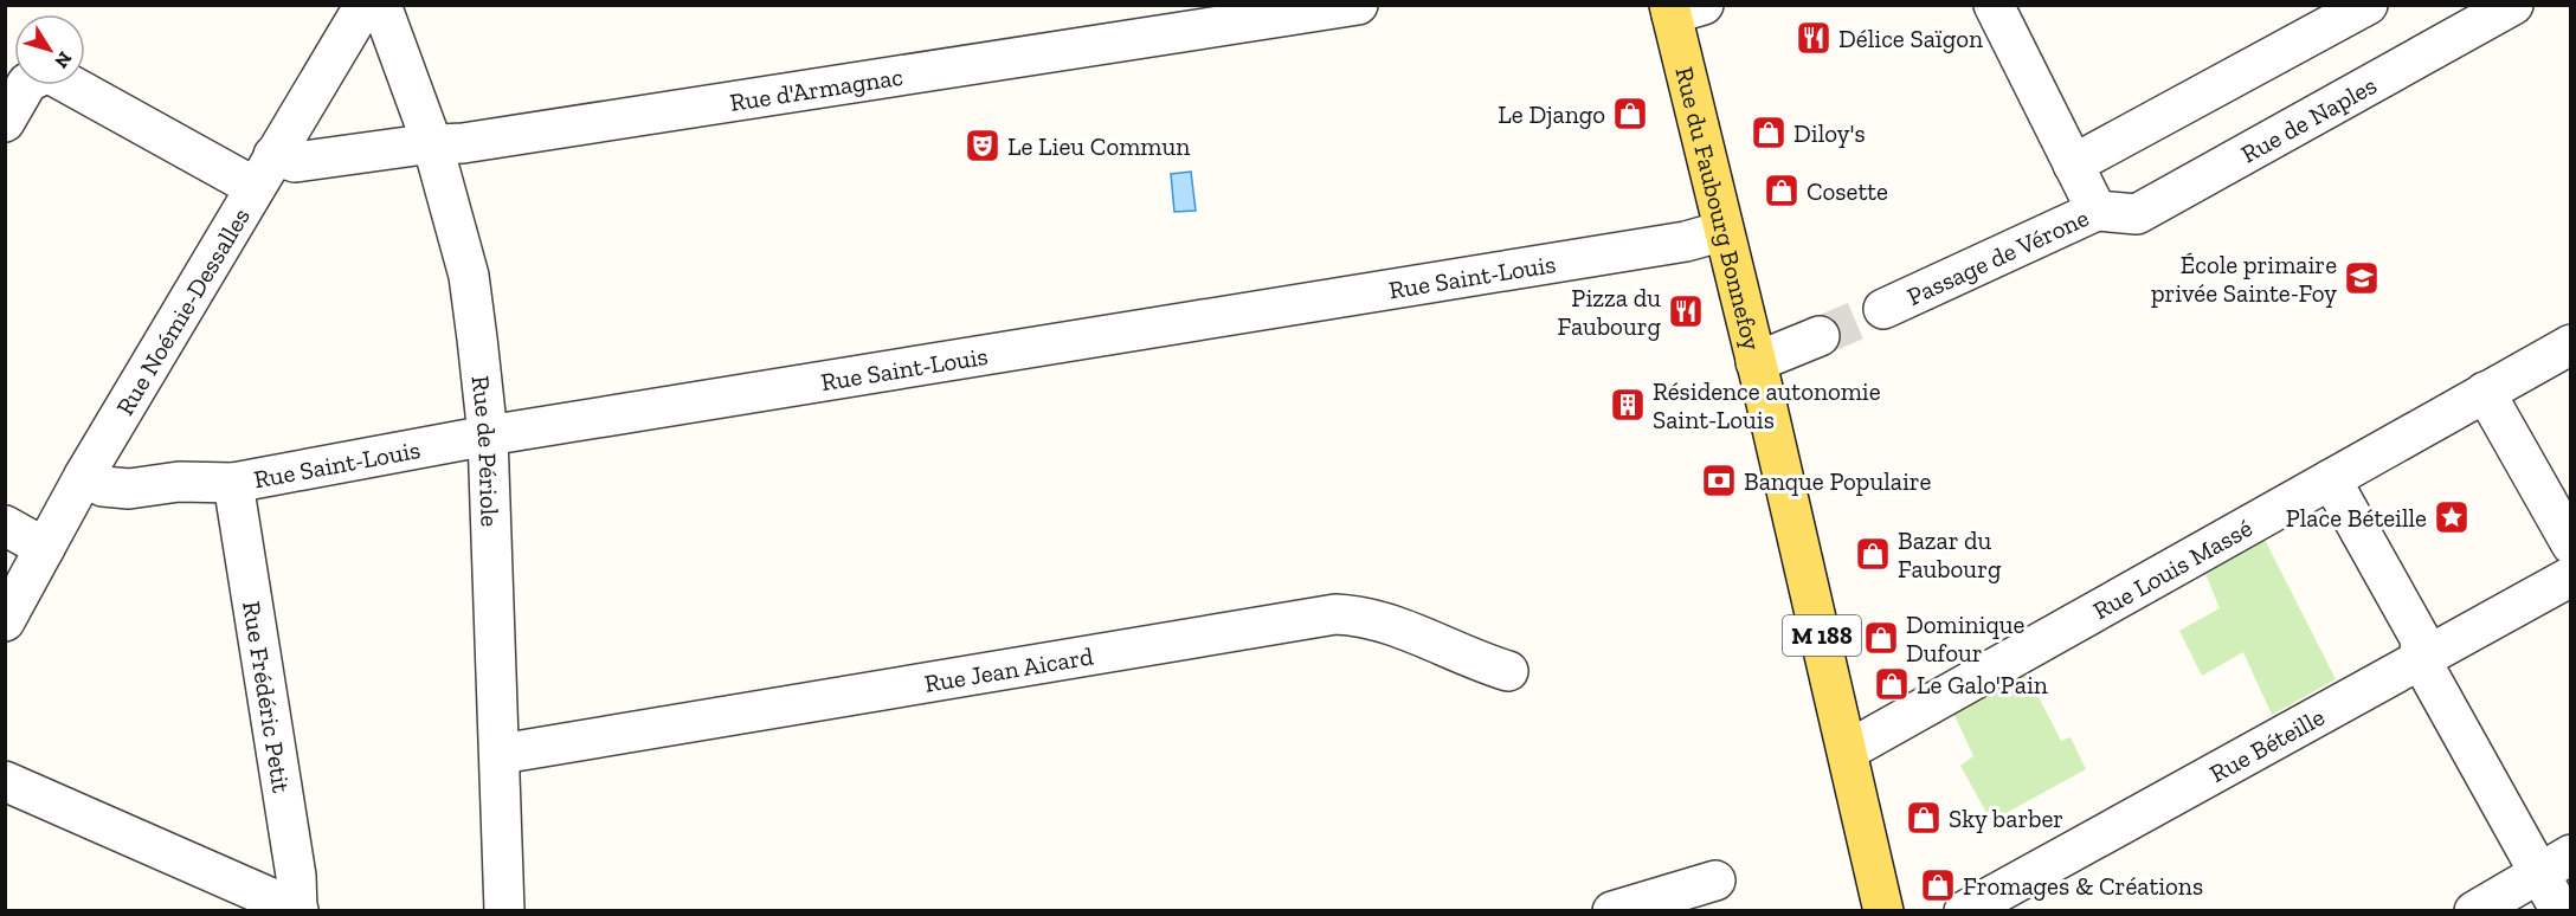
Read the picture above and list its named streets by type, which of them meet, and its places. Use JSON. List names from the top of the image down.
{
  "streets": {
    "main road": ["Rue du Faubourg Bonnefoy", "M 188"],
    "street": [
      "Rue d'Armagnac",
      "Rue de Naples",
      "Passage de Vérone",
      "Rue Saint-Louis",
      "Rue Noémie-Dessalles",
      "Rue de Périole",
      "Rue Louis Massé",
      "Rue Jean Aicard",
      "Rue Frédéric Petit",
      "Rue Béteille"
    ]
  },
  "crossings": [
    ["Rue d'Armagnac", "Rue Noémie-Dessalles"],
    ["Rue d'Armagnac", "Rue de Périole"],
    ["Rue de Naples", "Passage de Vérone"],
    ["Rue du Faubourg Bonnefoy", "Rue Saint-Louis"],
    ["Rue du Faubourg Bonnefoy", "Rue Louis Massé"],
    ["Rue Saint-Louis", "Rue Noémie-Dessalles"],
    ["Rue Saint-Louis", "Rue de Périole"],
    ["Rue Saint-Louis", "Rue Frédéric Petit"],
    ["Rue de Périole", "Rue Jean Aicard"]
  ],
  "places": {
    "restaurant": ["Délice Saïgon", "Pizza du Faubourg"],
    "shop": [
      "Le Django",
      "Diloy's",
      "Cosette",
      "Bazar du Faubourg",
      "Dominique Dufour",
      "Le Galo'Pain",
      "Sky barber",
      "Fromages & Créations"
    ],
    "theatre": ["Le Lieu Commun"],
    "school or university": ["École primaire privée Sainte-Foy"],
    "building": ["Résidence autonomie Saint-Louis"],
    "bank": ["Banque Populaire"],
    "place": ["Place Béteille"]
  },
  "north": "bottom right"
}
